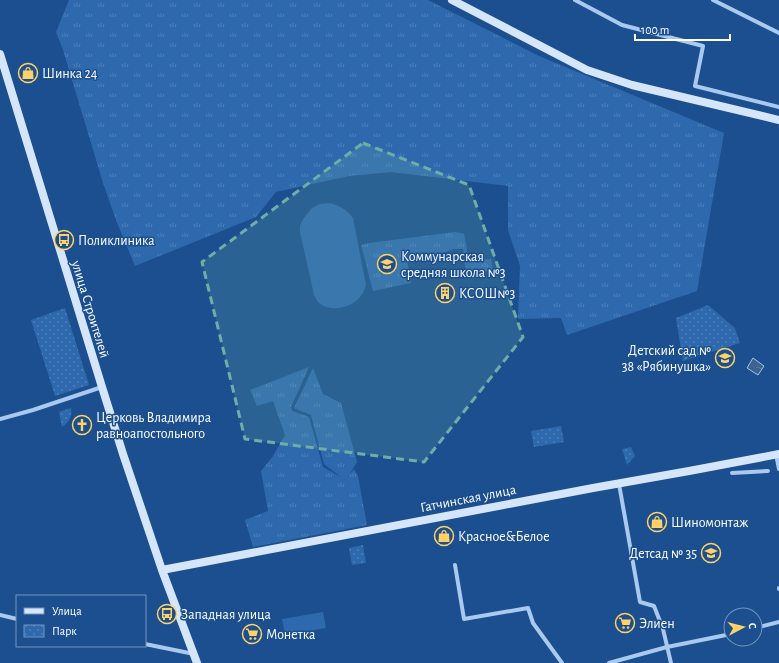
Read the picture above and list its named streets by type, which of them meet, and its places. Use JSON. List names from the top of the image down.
{
  "streets": {
    "main road": ["улица Строителей", "Гатчинская улица"]
  },
  "crossings": [
    ["улица Строителей", "Гатчинская улица"]
  ],
  "places": {
    "shop": ["Шинка 24", "Шиномонтаж", "Красное&Белое"],
    "bus stop": ["Поликлиника", "Западная улица"],
    "school or university": ["Коммунарская средняя школа №3", "Детский сад № 38 «Рябинушка»", "Детсад № 35"],
    "building": ["КСОШ№3"],
    "church": ["Церковь Владимира равноапостольного"],
    "supermarket": ["Элиен", "Монетка"]
  },
  "legend": ["Улица", "Парк"],
  "scale_bar": "100 m",
  "north": "right"
}
